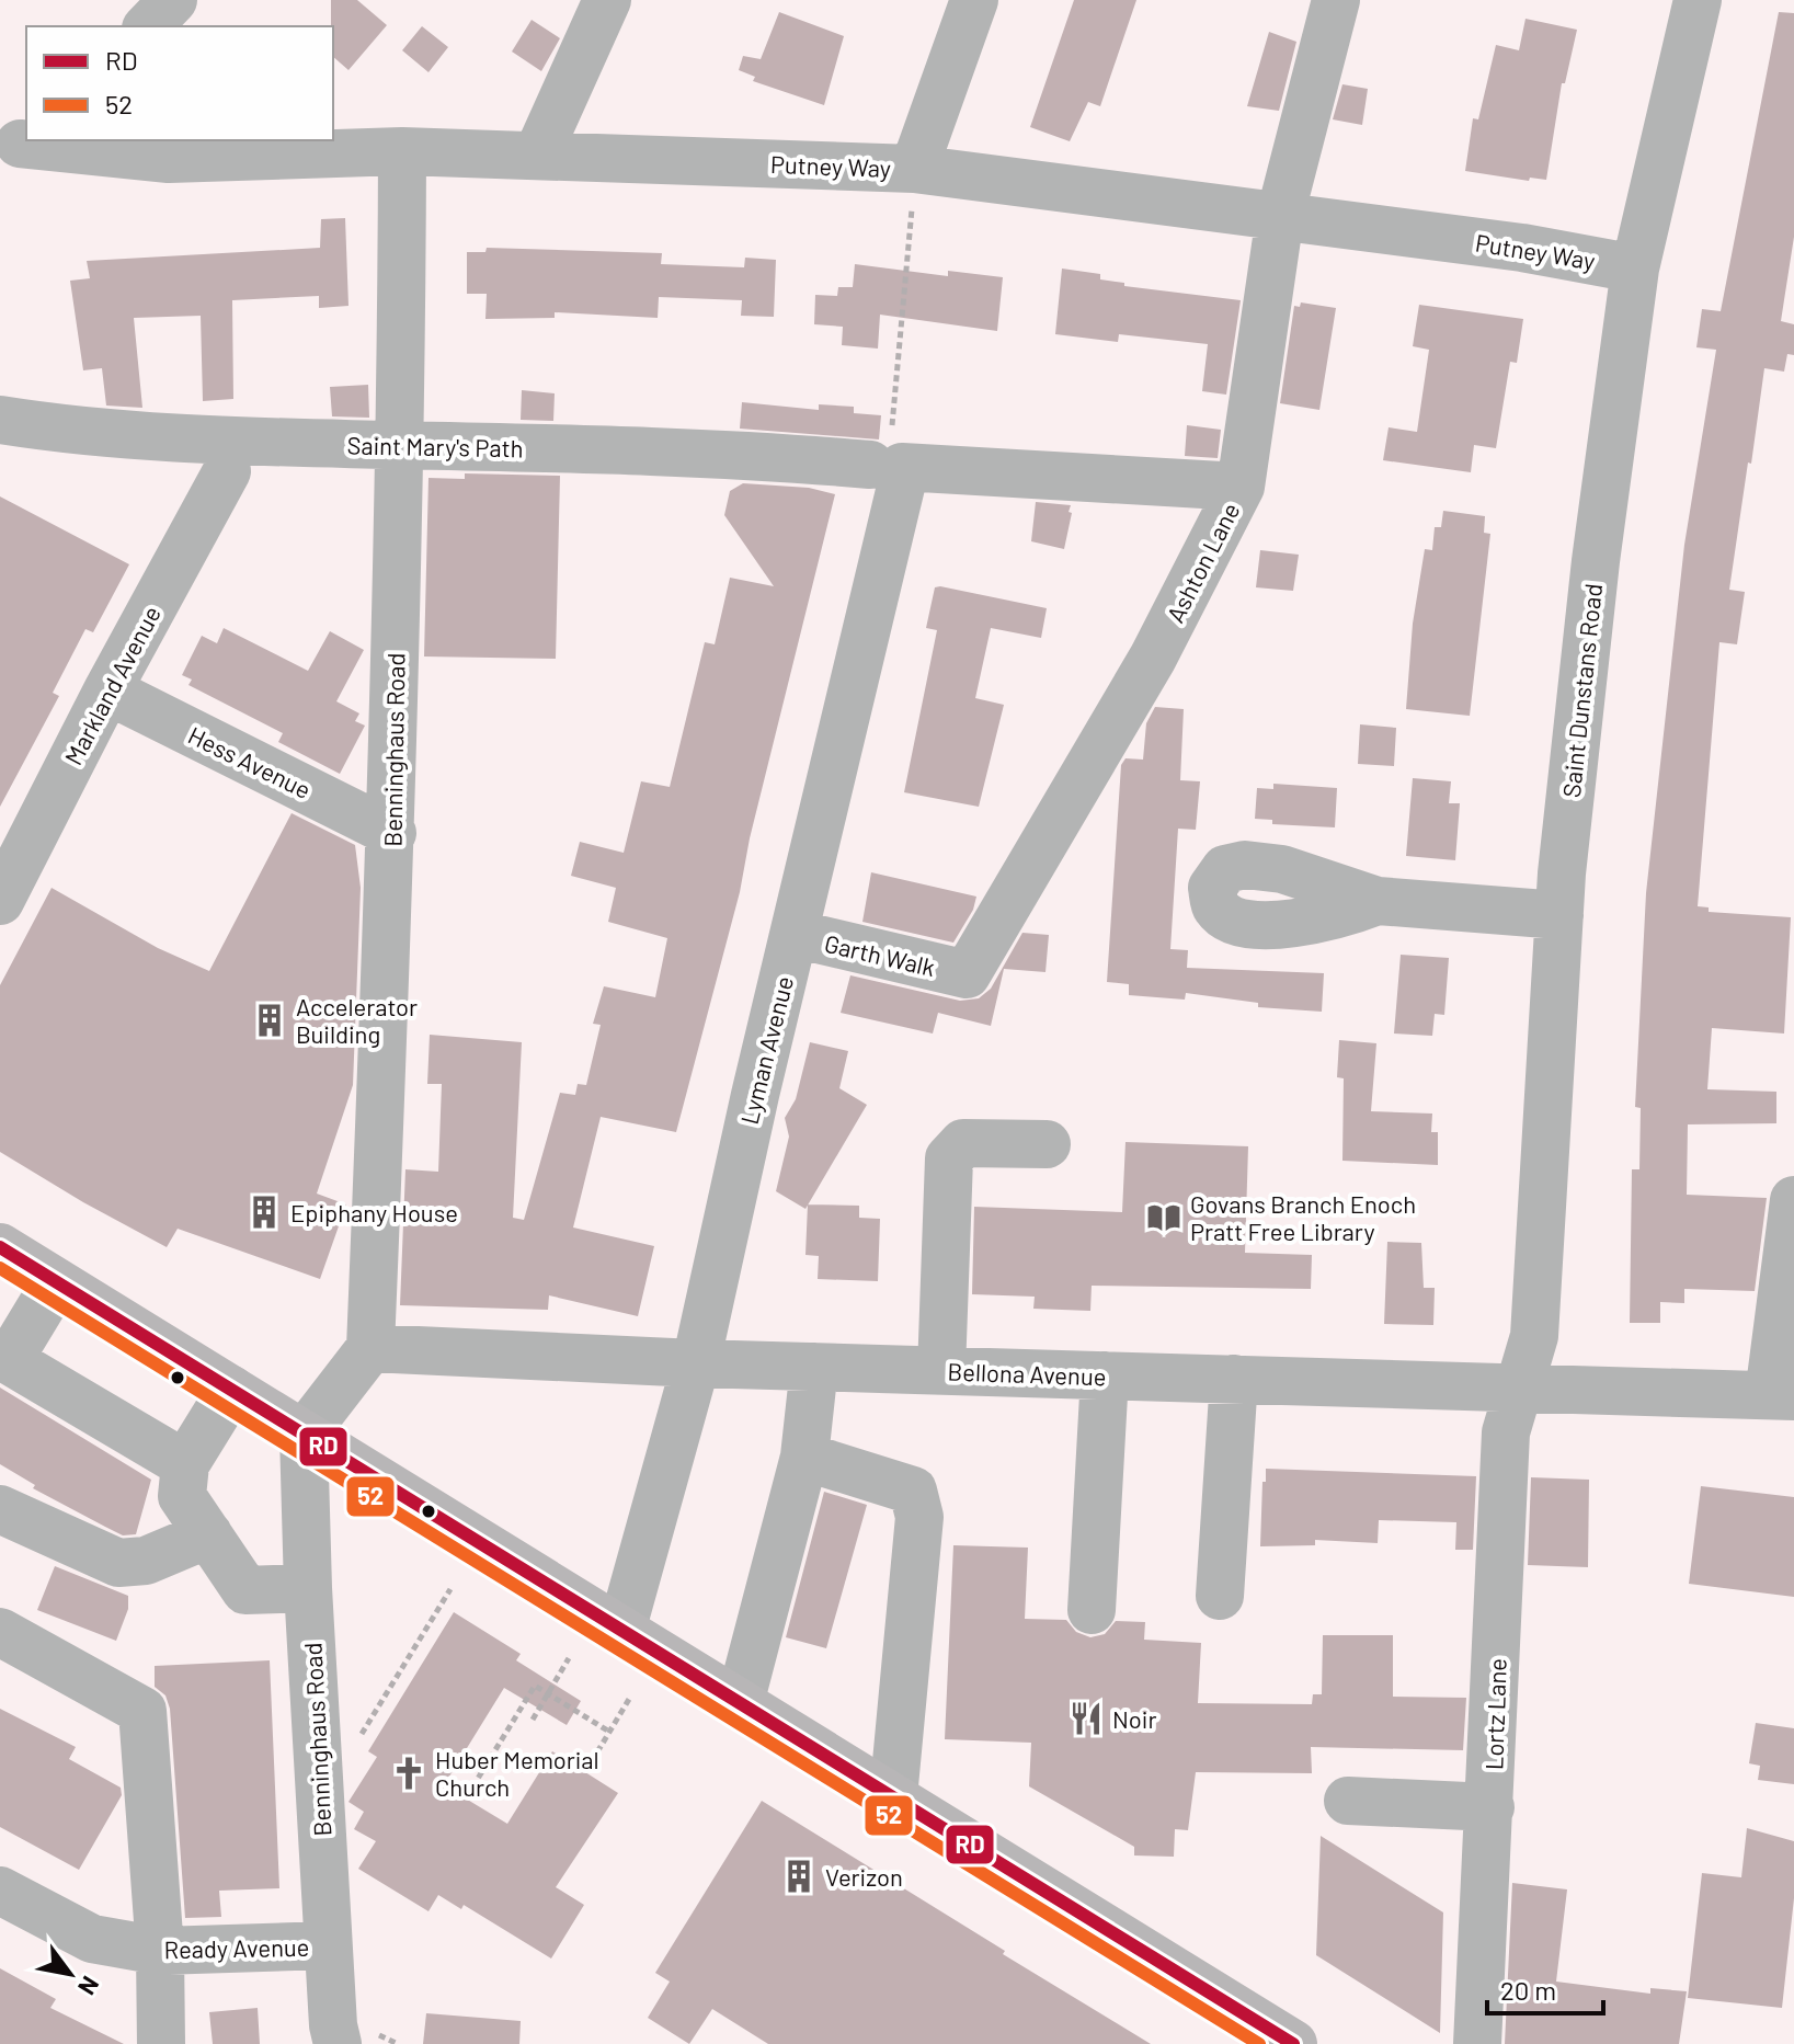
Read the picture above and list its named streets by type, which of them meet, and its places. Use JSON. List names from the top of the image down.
{
  "streets": {
    "street": [
      "Putney Way",
      "Saint Mary's Path",
      "Ashton Lane",
      "Markland Avenue",
      "Saint Dunstans Road",
      "Benninghaus Road",
      "Hess Avenue",
      "Garth Walk",
      "Lyman Avenue",
      "Bellona Avenue",
      "Lortz Lane",
      "Ready Avenue"
    ]
  },
  "crossings": [
    ["Putney Way", "Ashton Lane"],
    ["Putney Way", "Saint Dunstans Road"],
    ["Putney Way", "Benninghaus Road"],
    ["Saint Mary's Path", "Ashton Lane"],
    ["Saint Mary's Path", "Benninghaus Road"],
    ["Saint Mary's Path", "Lyman Avenue"],
    ["Ashton Lane", "Garth Walk"],
    ["Markland Avenue", "Hess Avenue"],
    ["Saint Dunstans Road", "Bellona Avenue"],
    ["Saint Dunstans Road", "Lortz Lane"],
    ["Benninghaus Road", "Hess Avenue"],
    ["Benninghaus Road", "Bellona Avenue"],
    ["Benninghaus Road", "Ready Avenue"],
    ["Garth Walk", "Lyman Avenue"],
    ["Lyman Avenue", "Bellona Avenue"],
    ["Bellona Avenue", "Lortz Lane"]
  ],
  "places": {
    "building": ["Accelerator Building", "Epiphany House", "Verizon"],
    "library": ["Govans Branch Enoch Pratt Free Library"],
    "restaurant": ["Noir"],
    "church": ["Huber Memorial Church"]
  },
  "lines": ["transit line RD", "transit line 52"],
  "legend": ["RD", "52"],
  "scale_bar": "20 m",
  "north": "bottom right"
}
